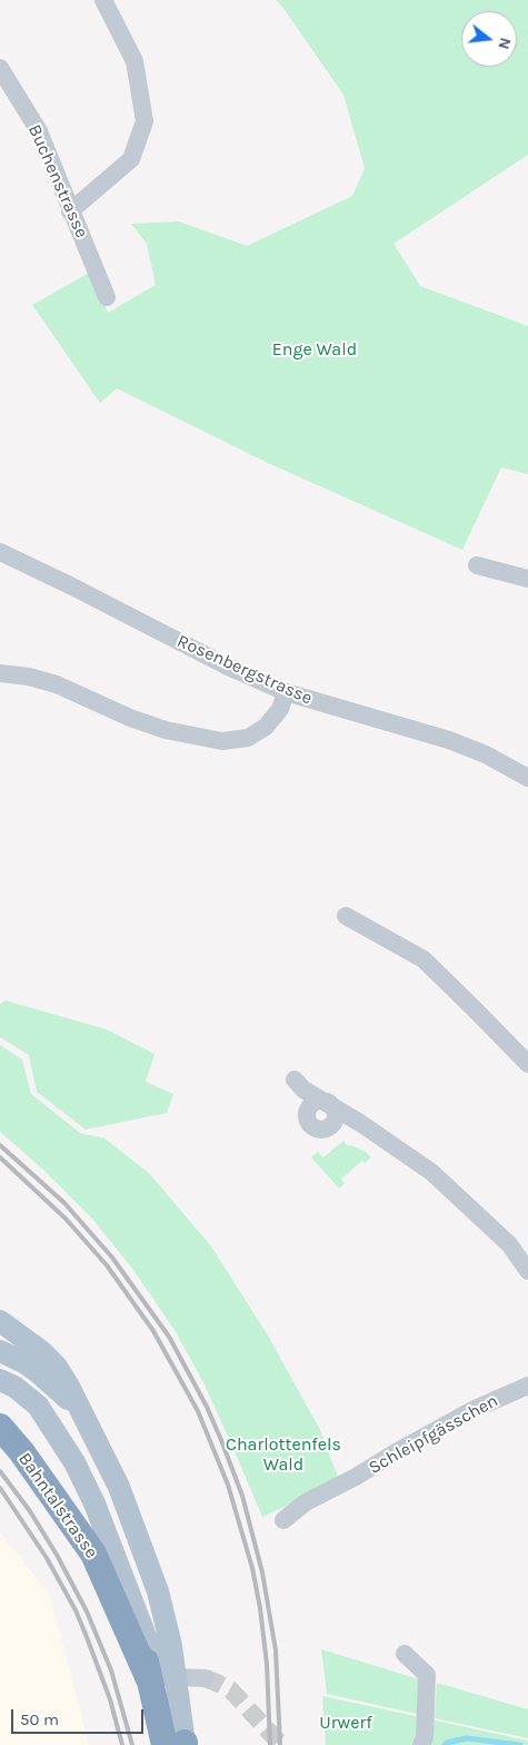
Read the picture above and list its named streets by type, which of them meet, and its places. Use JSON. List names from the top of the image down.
{
  "streets": {
    "highway": ["Bahntalstrasse"],
    "street": ["Buchenstrasse", "Rosenbergstrasse", "Schleipfgässchen"]
  },
  "parks": ["Enge Wald", "Charlottenfels Wald", "Urwerf"],
  "scale_bar": "50 m",
  "north": "right"
}
